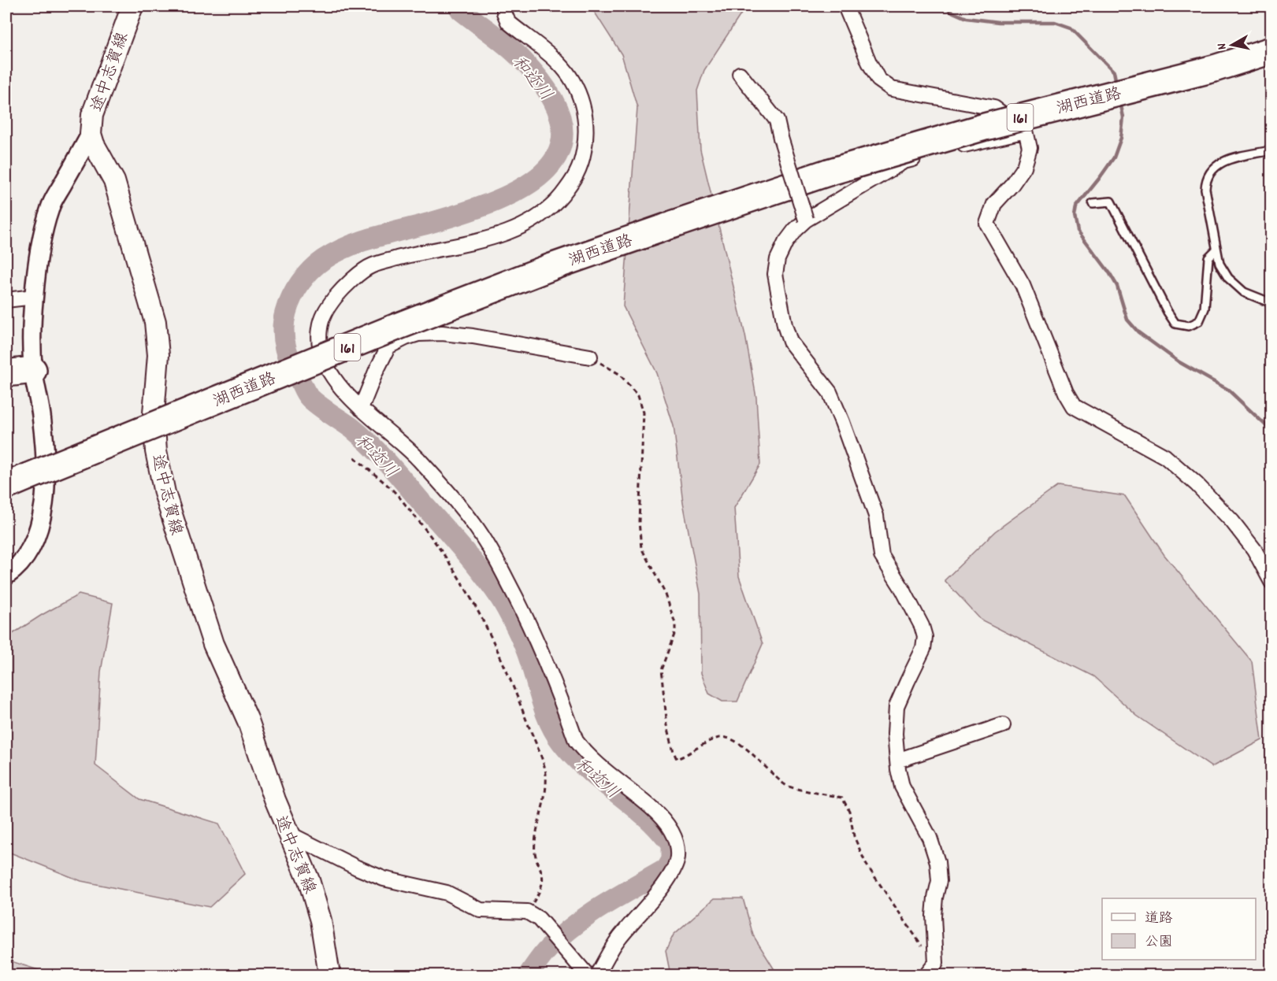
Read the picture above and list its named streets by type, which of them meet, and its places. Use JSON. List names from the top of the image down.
{
  "streets": {
    "highway": ["湖西道路", "161"],
    "main road": ["途中志賀線"]
  },
  "water": ["和迩川"],
  "legend": ["道路", "公園"],
  "north": "left"
}
